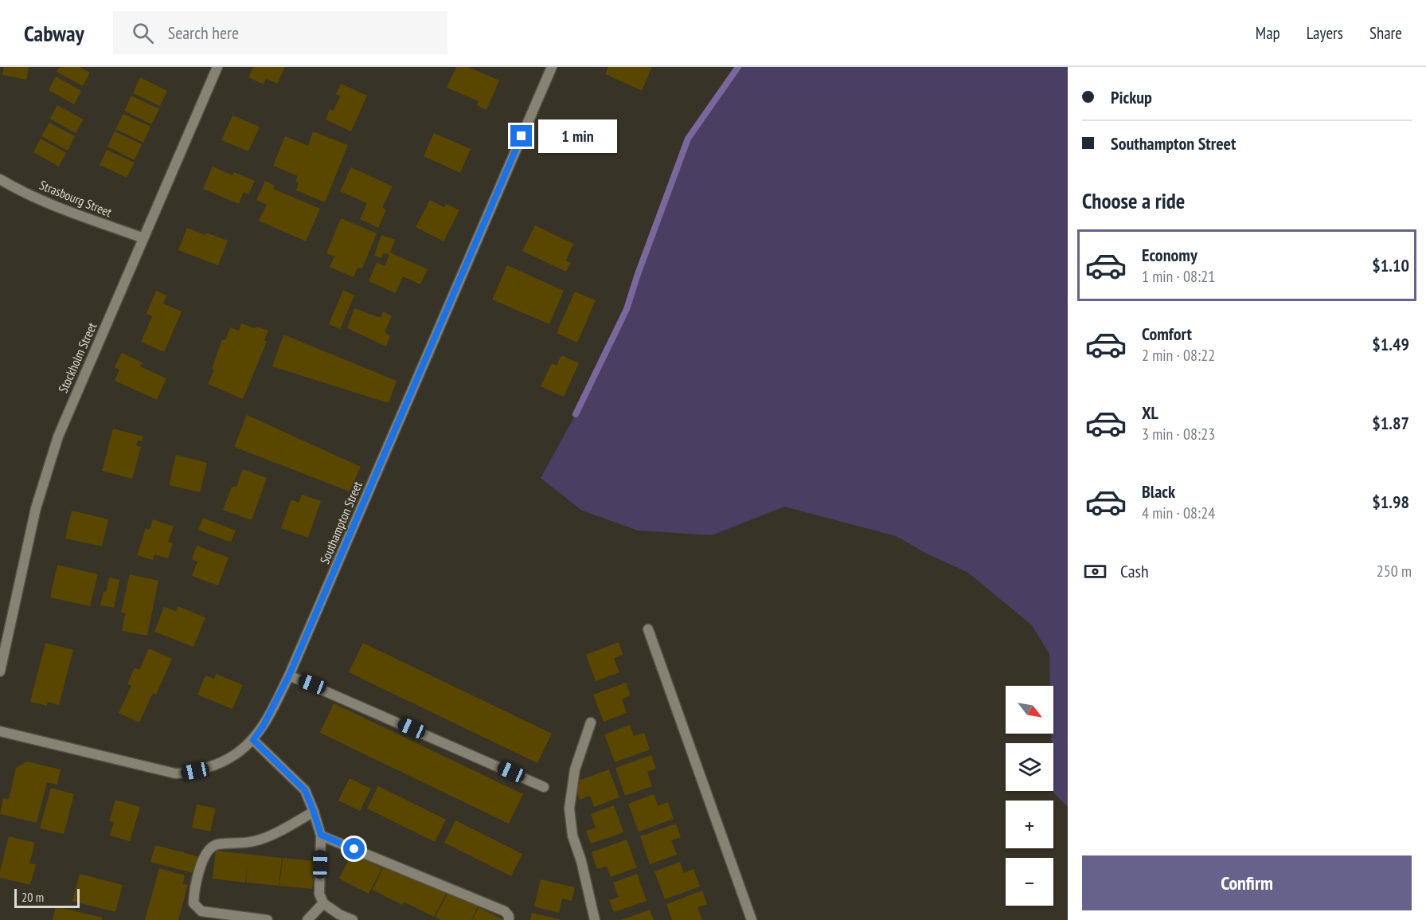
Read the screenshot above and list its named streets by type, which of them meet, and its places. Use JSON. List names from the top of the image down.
{
  "streets": {
    "street": ["Strasbourg Street", "Stockholm Street", "Southampton Street"]
  },
  "crossings": [
    ["Strasbourg Street", "Stockholm Street"]
  ],
  "scale_bar": "20 m",
  "north": "bottom right",
  "page": {
    "header": "Cabway",
    "search": "Search here",
    "nav": ["Map", "Layers", "Share"],
    "banner": ["Pickup", "Southampton Street"],
    "bubble": "1 min",
    "heading": "Choose a ride",
    "list": [
      {
        "name": "Economy",
        "note": "1 min · 08:21",
        "value": "$1.10"
      },
      {
        "name": "Comfort",
        "note": "2 min · 08:22",
        "value": "$1.49"
      },
      {
        "name": "XL",
        "note": "3 min · 08:23",
        "value": "$1.87"
      },
      {
        "name": "Black",
        "note": "4 min · 08:24",
        "value": "$1.98"
      }
    ],
    "pay": ["Cash", "250 m"],
    "map_buttons": ["+", "−"],
    "buttons": "Confirm",
    "scale": "20 m"
  }
}
